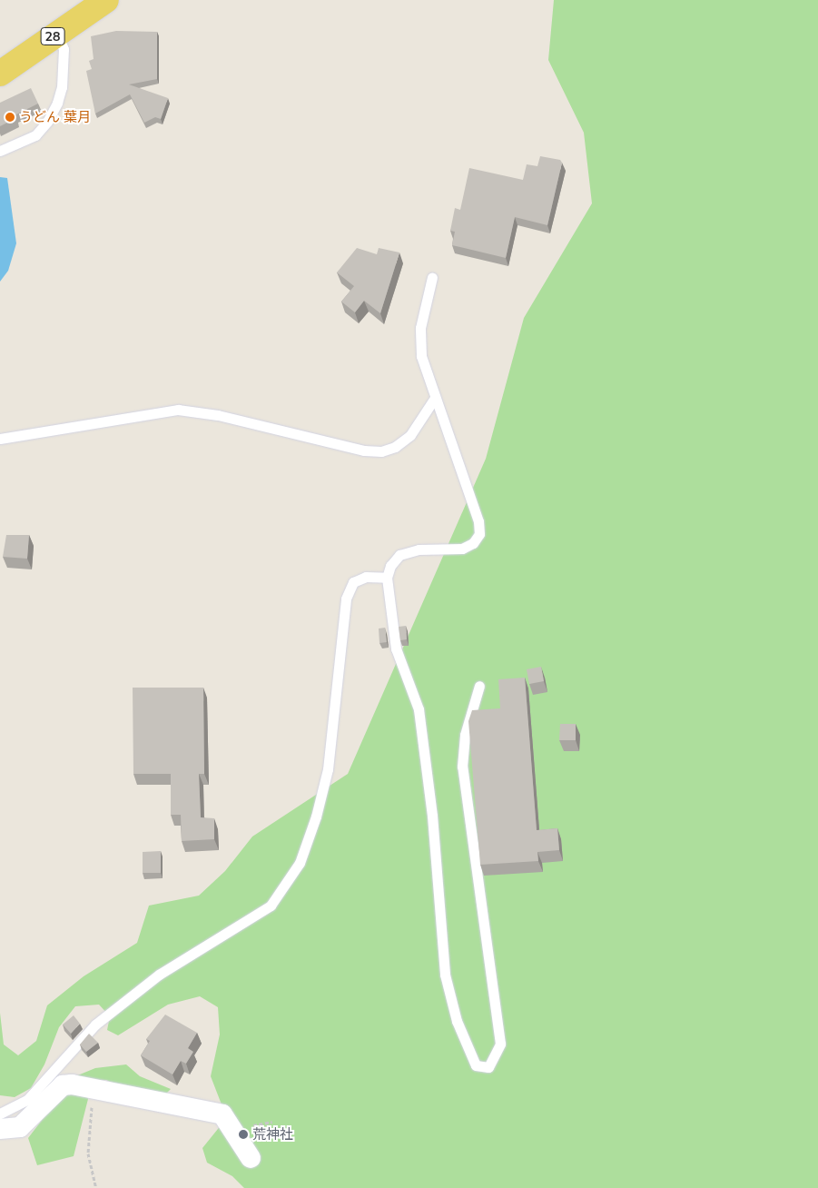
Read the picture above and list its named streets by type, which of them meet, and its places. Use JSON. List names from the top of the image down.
{
  "streets": {
    "main road": ["28"]
  },
  "places": ["うどん 葉月", "荒神社"]
}
